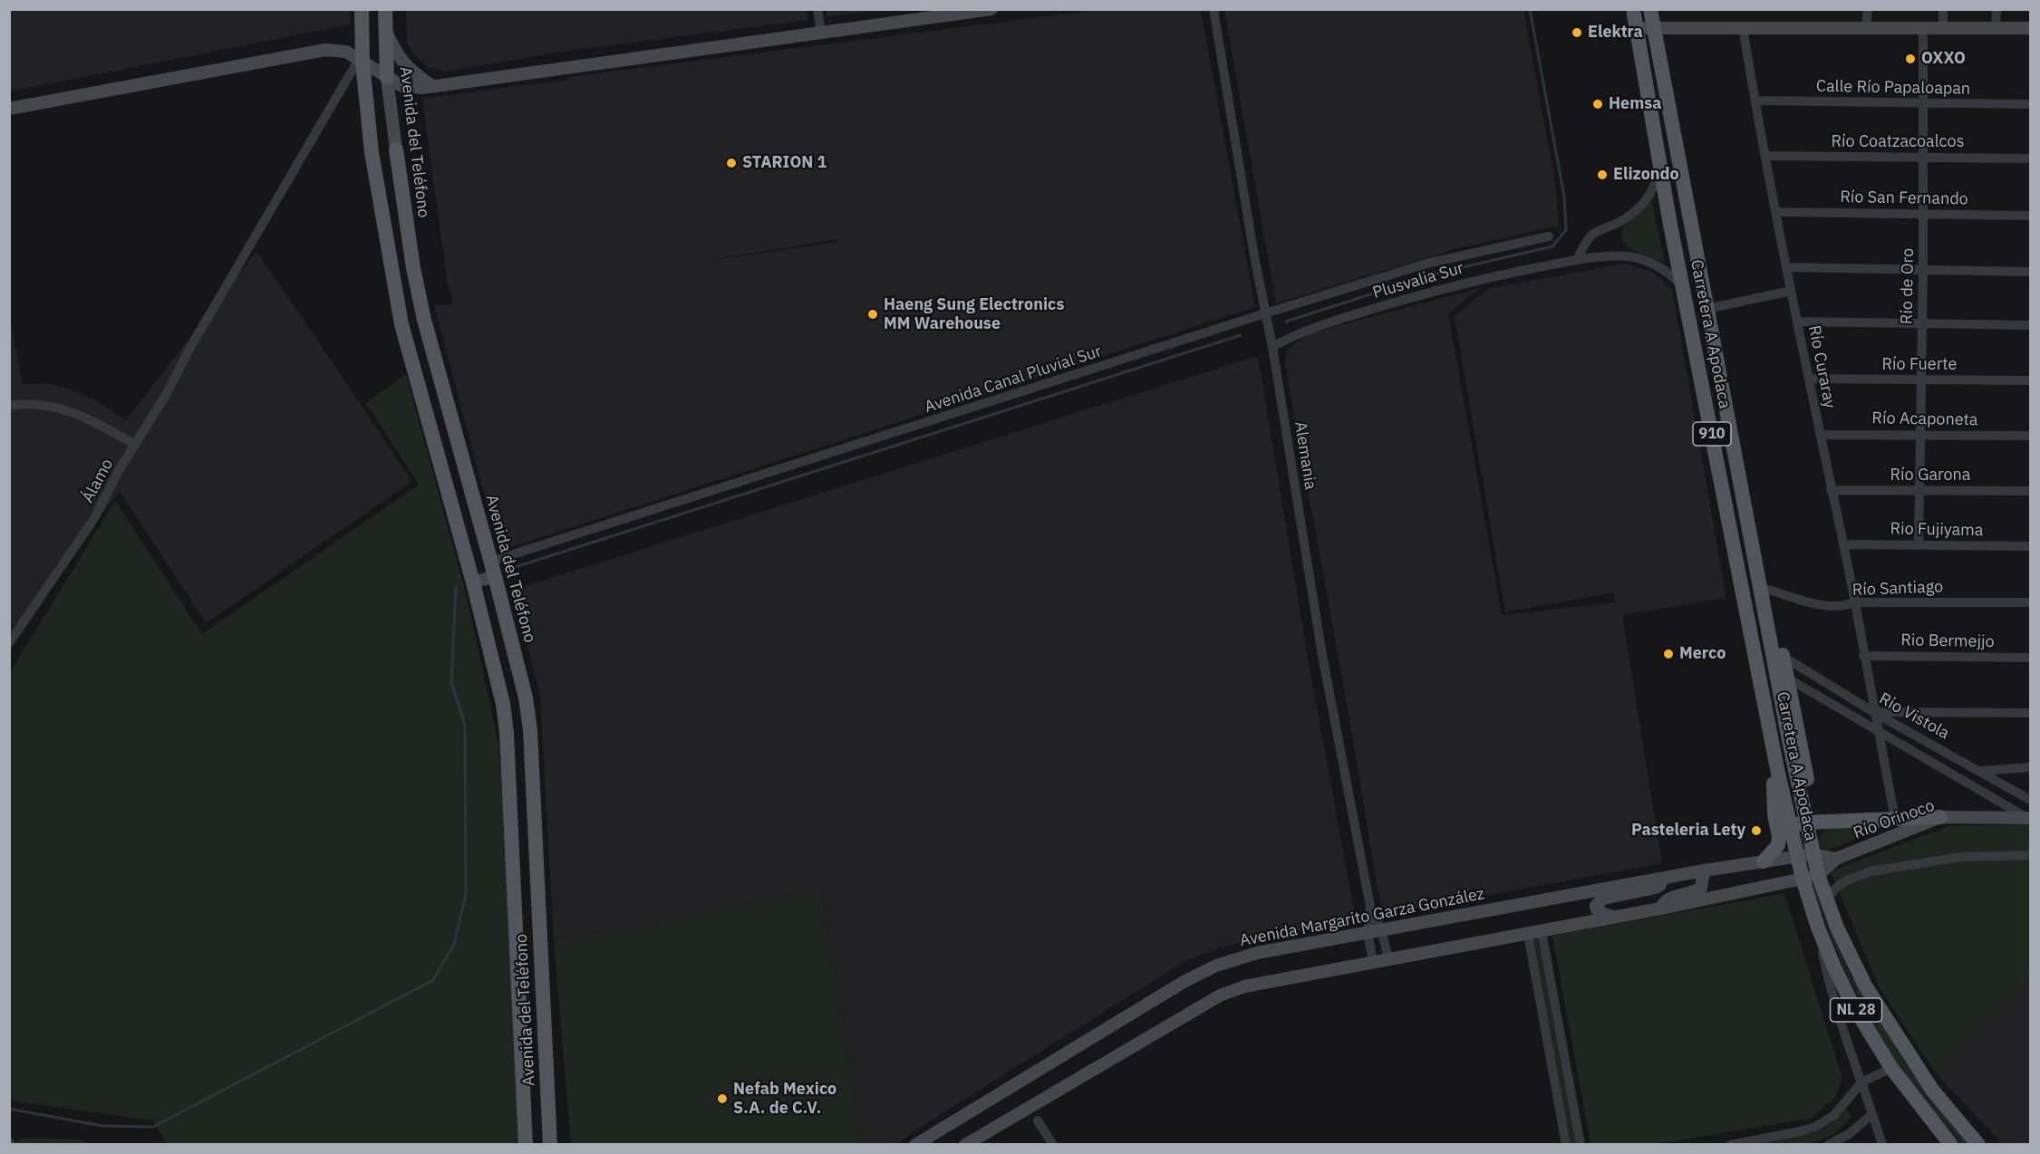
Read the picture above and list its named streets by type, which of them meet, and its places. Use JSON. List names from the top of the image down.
{
  "streets": {
    "main road": [
      "Avenida del Teléfono",
      "Carretera A Apodaca",
      "910",
      "Río Orinoco",
      "Avenida Margarito Garza González",
      "NL 28"
    ],
    "street": [
      "Calle Río Papaloapan",
      "Río Coatzacoalcos",
      "Río San Fernando",
      "Plusvalia Sur",
      "Río de Oro",
      "Río Fuerte",
      "Río Curaray",
      "Avenida Canal Pluvial Sur",
      "Río Acaponeta",
      "Alemania",
      "Río Garona",
      "Álamo",
      "Rio Fujiyama",
      "Río Santiago",
      "Rio Bermejjo",
      "Río Vistola"
    ]
  },
  "crossings": [
    ["Calle Río Papaloapan", "Río de Oro"],
    ["Calle Río Papaloapan", "Río Curaray"],
    ["Avenida del Teléfono", "Avenida Canal Pluvial Sur"],
    ["Avenida del Teléfono", "Álamo"],
    ["Río Coatzacoalcos", "Río de Oro"],
    ["Río Coatzacoalcos", "Río Curaray"],
    ["Río San Fernando", "Río de Oro"],
    ["Río San Fernando", "Río Curaray"],
    ["Plusvalia Sur", "Carretera A Apodaca"],
    ["Plusvalia Sur", "Alemania"],
    ["Río de Oro", "Río Fuerte"],
    ["Río de Oro", "Río Acaponeta"],
    ["Río de Oro", "Río Garona"],
    ["Río de Oro", "Rio Fujiyama"],
    ["Carretera A Apodaca", "Avenida Margarito Garza González"],
    ["Carretera A Apodaca", "NL 28"],
    ["Río Fuerte", "Río Curaray"],
    ["Río Curaray", "Río Acaponeta"],
    ["Río Curaray", "Río Garona"],
    ["Río Curaray", "Rio Fujiyama"],
    ["Río Curaray", "Río Santiago"],
    ["Río Curaray", "Rio Bermejjo"],
    ["Río Curaray", "Río Vistola"],
    ["Avenida Canal Pluvial Sur", "Alemania"],
    ["Alemania", "Avenida Margarito Garza González"],
    ["Río Vistola", "Río Orinoco"],
    ["Río Orinoco", "NL 28"],
    ["Avenida Margarito Garza González", "NL 28"]
  ],
  "places": [
    "Elektra",
    "OXXO",
    "Hemsa",
    "STARION 1",
    "Elizondo",
    "Haeng Sung Electronics MM Warehouse",
    "Merco",
    "Pasteleria Lety",
    "Nefab Mexico S.A. de C.V."
  ]
}
